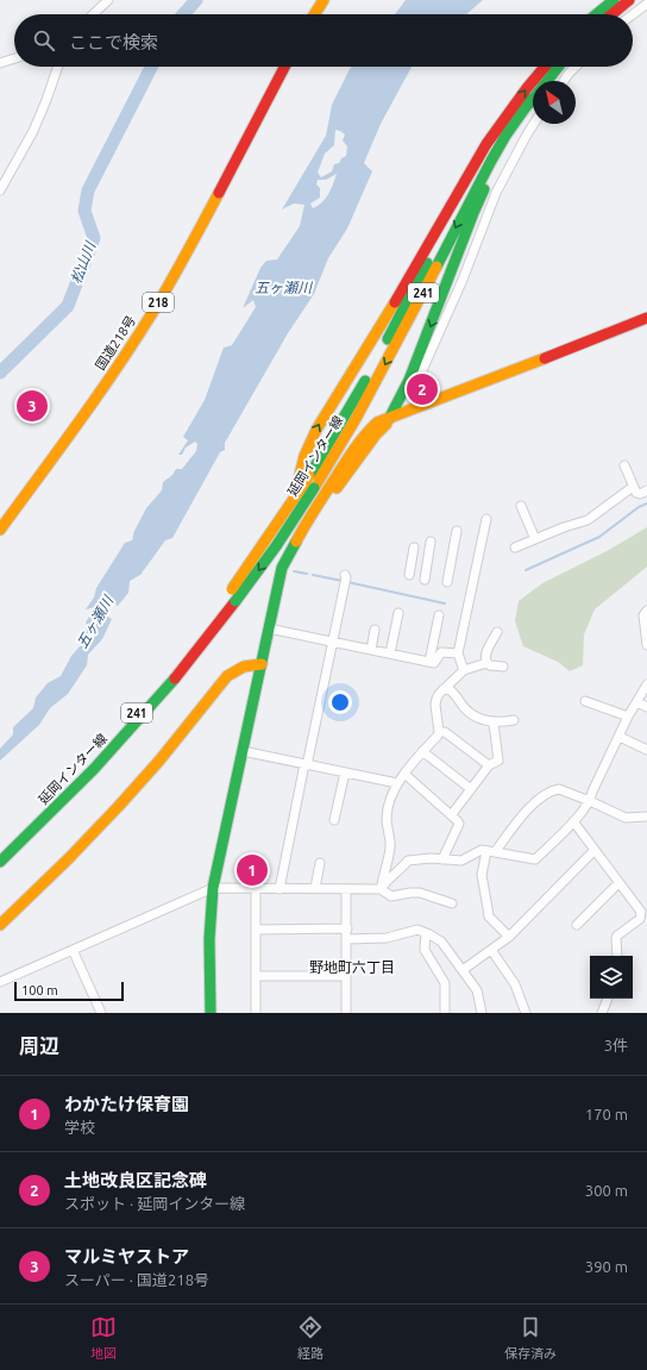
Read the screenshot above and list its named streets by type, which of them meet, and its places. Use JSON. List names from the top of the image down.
{
  "streets": {
    "main road": [
      "241",
      "218",
      "国道218号",
      "延岡インター線"
    ]
  },
  "crossings": [
    ["241", "延岡インター線"]
  ],
  "districts": ["野地町六丁目"],
  "water": ["松山川", "五ヶ瀬川"],
  "scale_bar": "100 m",
  "north": "top left",
  "page": {
    "search": "ここで検索",
    "pins": ["2", "3", "1"],
    "scale": "100 m",
    "heading": ["周辺", "3件"],
    "list": [
      {
        "mark": "1",
        "name": "わかたけ保育園",
        "note": "学校",
        "value": "170 m"
      },
      {
        "mark": "2",
        "name": "土地改良区記念碑",
        "note": "スポット · 延岡インター線",
        "value": "300 m"
      },
      {
        "mark": "3",
        "name": "マルミヤストア",
        "note": "スーパー · 国道218号",
        "value": "390 m"
      }
    ],
    "nav": ["地図", "経路", "保存済み"]
  }
}
